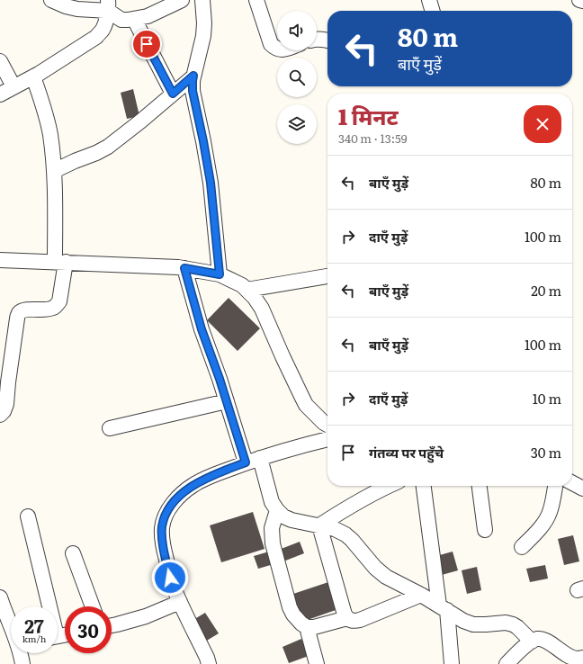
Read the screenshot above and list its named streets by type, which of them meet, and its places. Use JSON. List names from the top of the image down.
{
  "page": {
    "turn": ["80 m", "बाएँ मुड़ें"],
    "heading": ["1 मिनट", "340 m · 13:59"],
    "list": [
      {
        "name": "बाएँ मुड़ें",
        "value": "80 m"
      },
      {
        "name": "दाएँ मुड़ें",
        "value": "100 m"
      },
      {
        "name": "बाएँ मुड़ें",
        "value": "20 m"
      },
      {
        "name": "बाएँ मुड़ें",
        "value": "100 m"
      },
      {
        "name": "दाएँ मुड़ें",
        "value": "10 m"
      },
      {
        "name": "गंतव्य पर पहुँचे",
        "value": "30 m"
      }
    ],
    "speed": "27 km/h",
    "limit": "30"
  }
}
